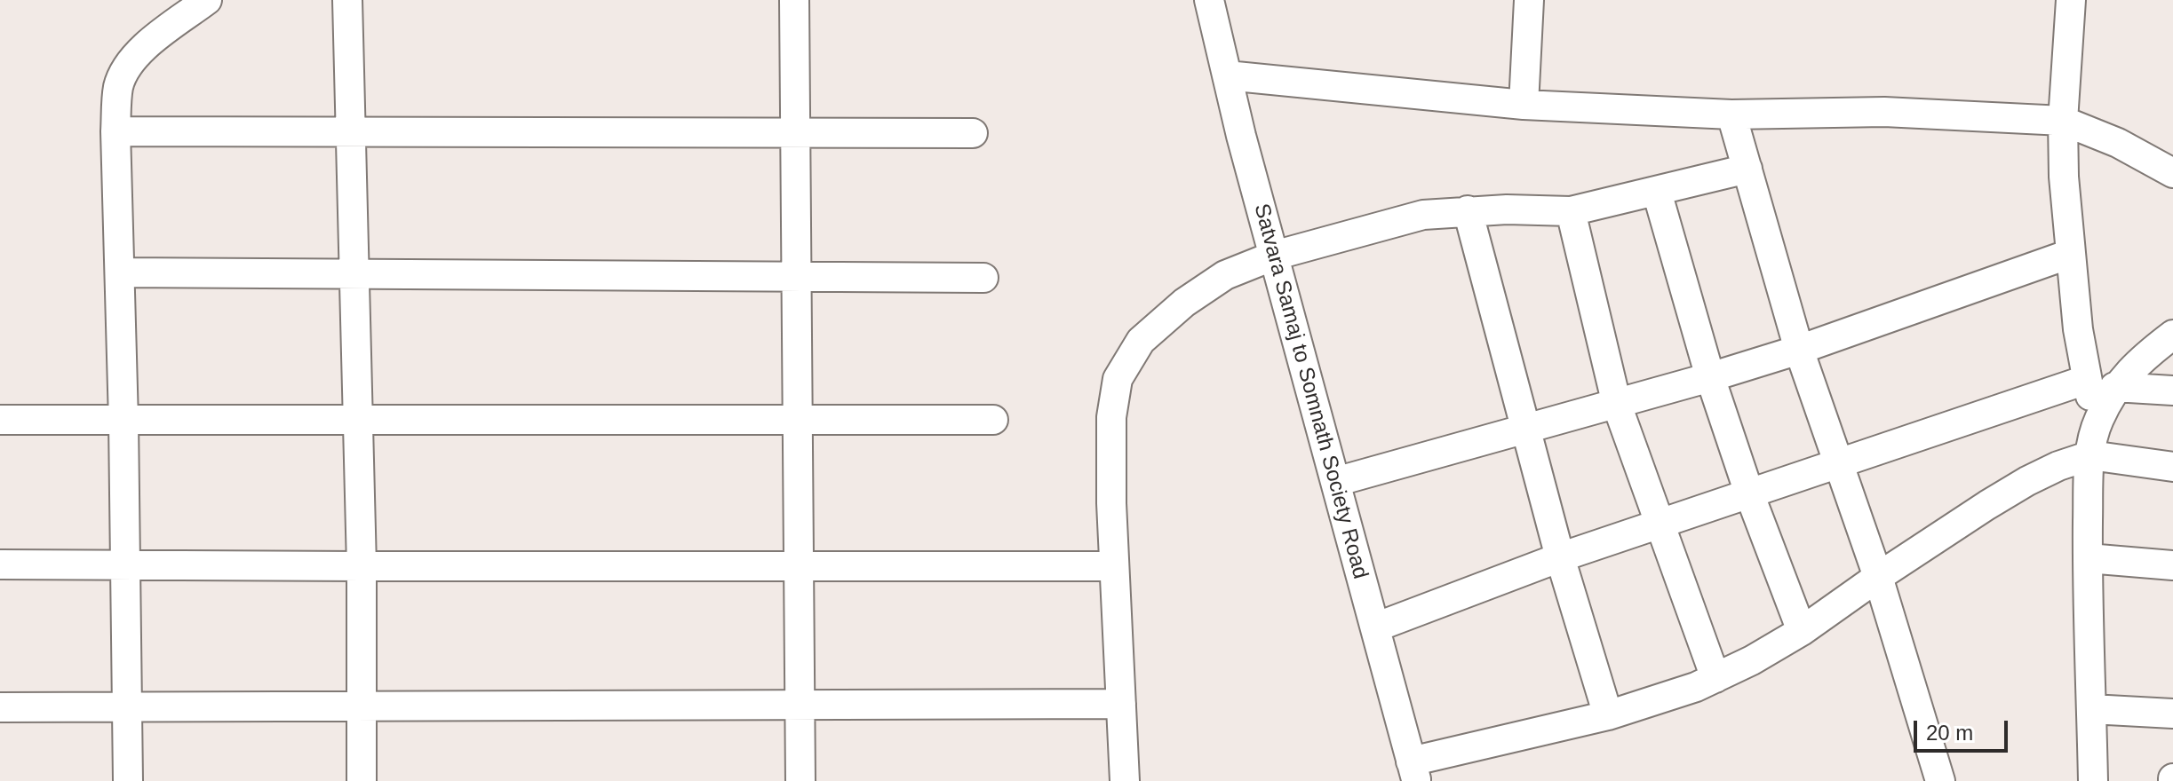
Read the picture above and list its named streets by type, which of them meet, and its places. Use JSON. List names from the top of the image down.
{
  "streets": {
    "street": ["Satvara Samaj to Somnath Society Road"]
  },
  "scale_bar": "20 m"
}
